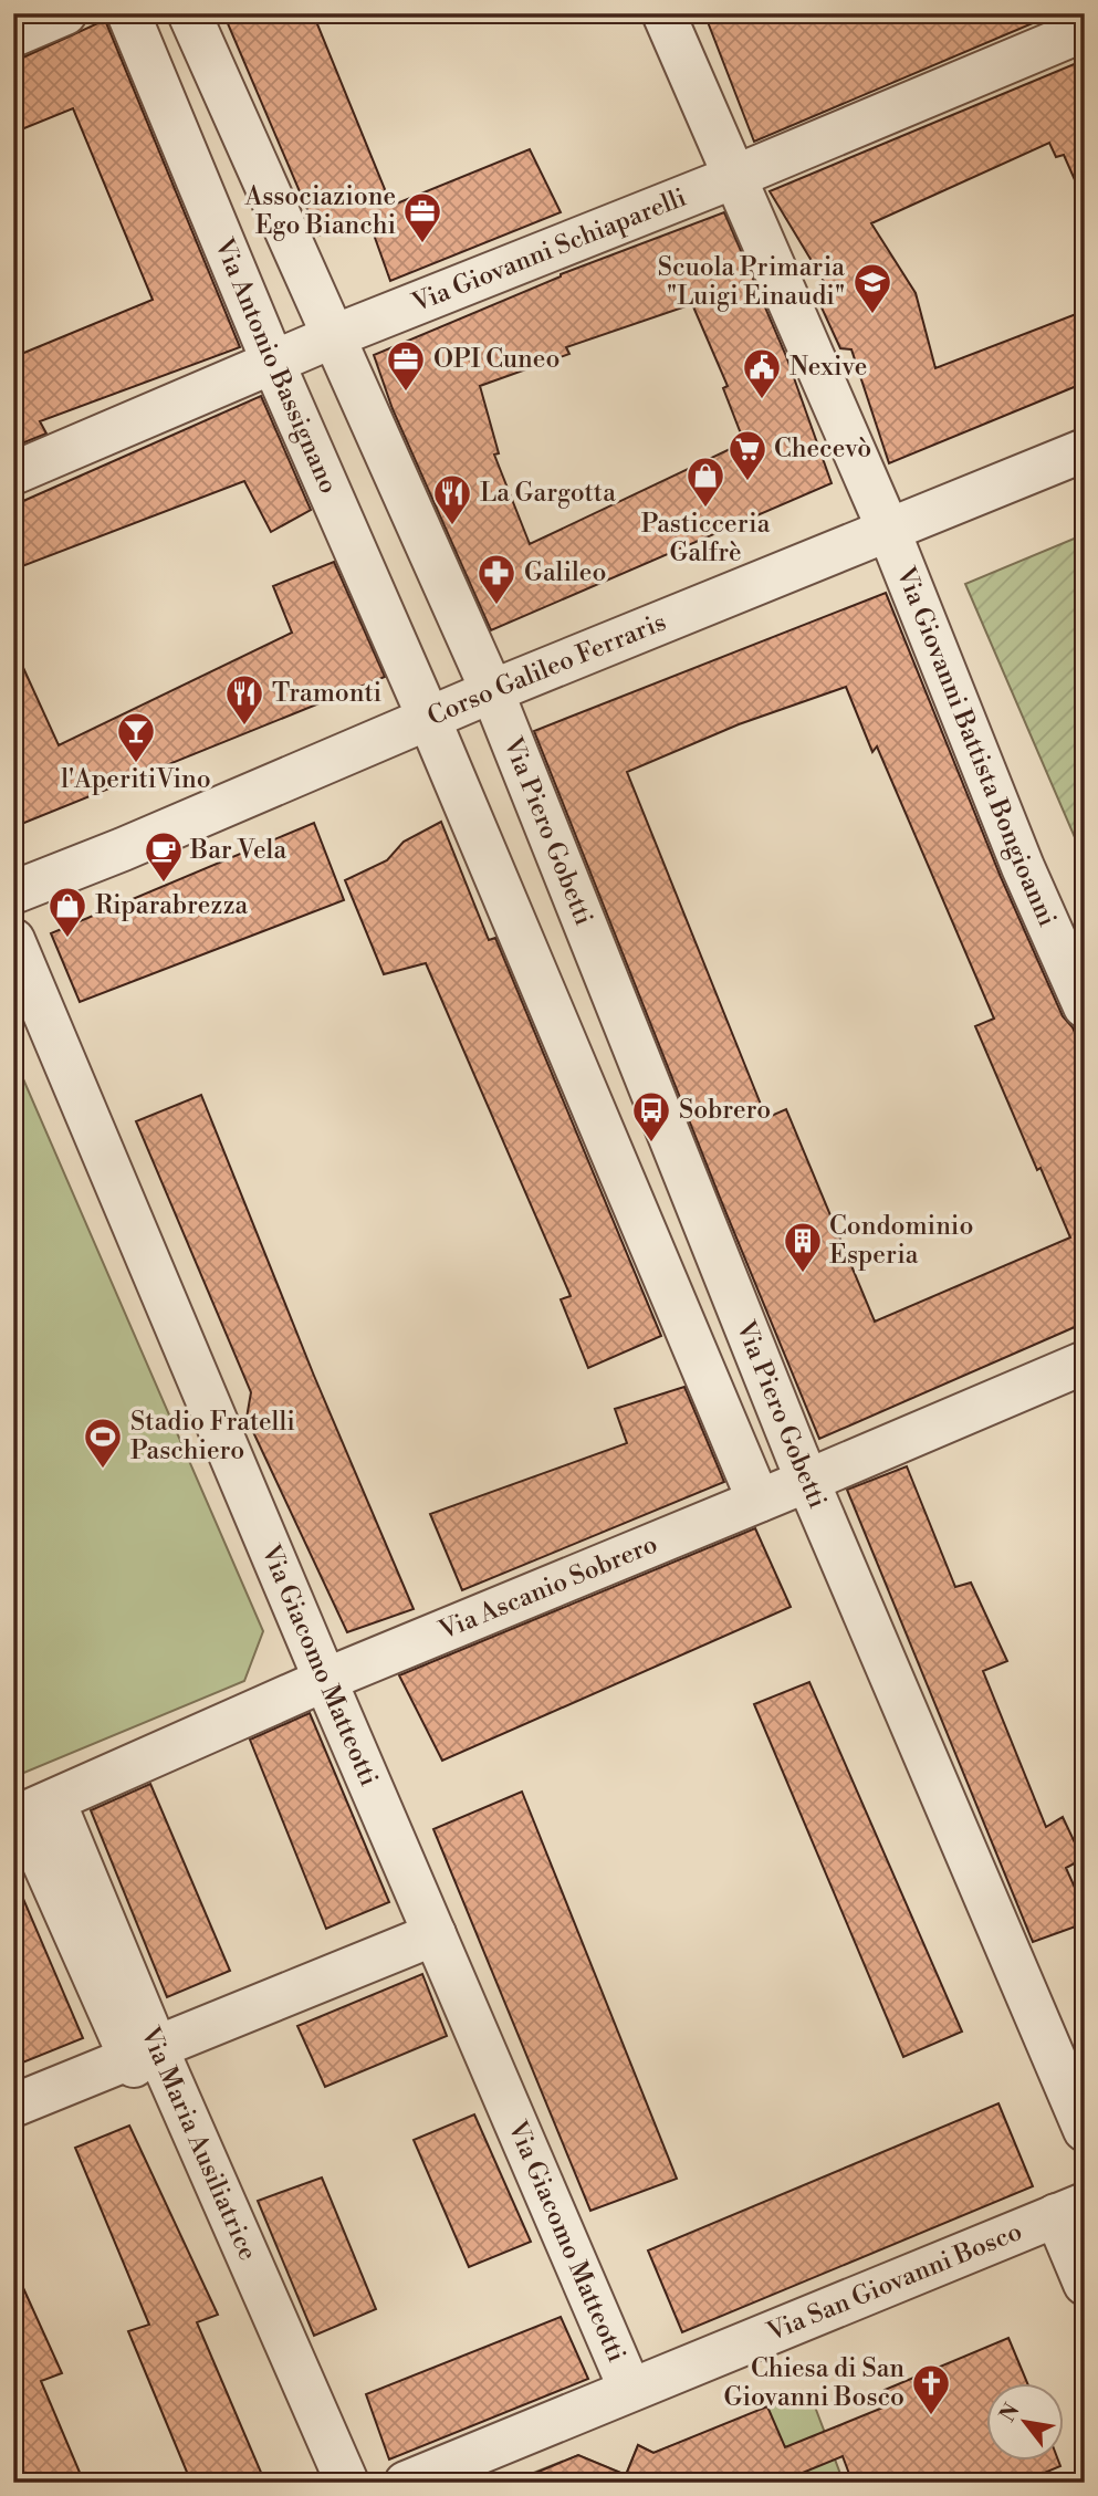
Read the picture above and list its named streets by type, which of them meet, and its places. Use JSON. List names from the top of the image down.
{
  "streets": {
    "street": [
      "Via Giovanni Schiaparelli",
      "Via Antonio Bassignano",
      "Corso Galileo Ferraris",
      "Via Giovanni Battista Bongioanni",
      "Via Piero Gobetti",
      "Via Ascanio Sobrero",
      "Via Giacomo Matteotti",
      "Via Maria Ausiliatrice",
      "Via San Giovanni Bosco"
    ]
  },
  "crossings": [
    ["Via Giovanni Schiaparelli", "Via Antonio Bassignano"],
    ["Via Giovanni Schiaparelli", "Via Giovanni Battista Bongioanni"],
    ["Via Antonio Bassignano", "Corso Galileo Ferraris"],
    ["Corso Galileo Ferraris", "Via Giovanni Battista Bongioanni"],
    ["Corso Galileo Ferraris", "Via Piero Gobetti"],
    ["Via Piero Gobetti", "Via Ascanio Sobrero"],
    ["Via Ascanio Sobrero", "Via Giacomo Matteotti"],
    ["Via Ascanio Sobrero", "Via Maria Ausiliatrice"],
    ["Via Giacomo Matteotti", "Via San Giovanni Bosco"]
  ],
  "places": {
    "office": ["Associazione Ego Bianchi", "OPI Cuneo"],
    "school or university": ["Scuola Primaria \"Luigi Einaudi\""],
    "public building": ["Nexive"],
    "supermarket": ["Checevò"],
    "shop": ["Pasticceria Galfrè", "Riparabrezza"],
    "restaurant": ["La Gargotta", "Tramonti"],
    "pharmacy": ["Galileo"],
    "bar": ["l'AperitiVino"],
    "cafe": ["Bar Vela"],
    "bus stop": ["Sobrero"],
    "building": ["Condominio Esperia"],
    "sports": ["Stadio Fratelli Paschiero"],
    "church": ["Chiesa di San Giovanni Bosco"]
  },
  "north": "top left"
}
